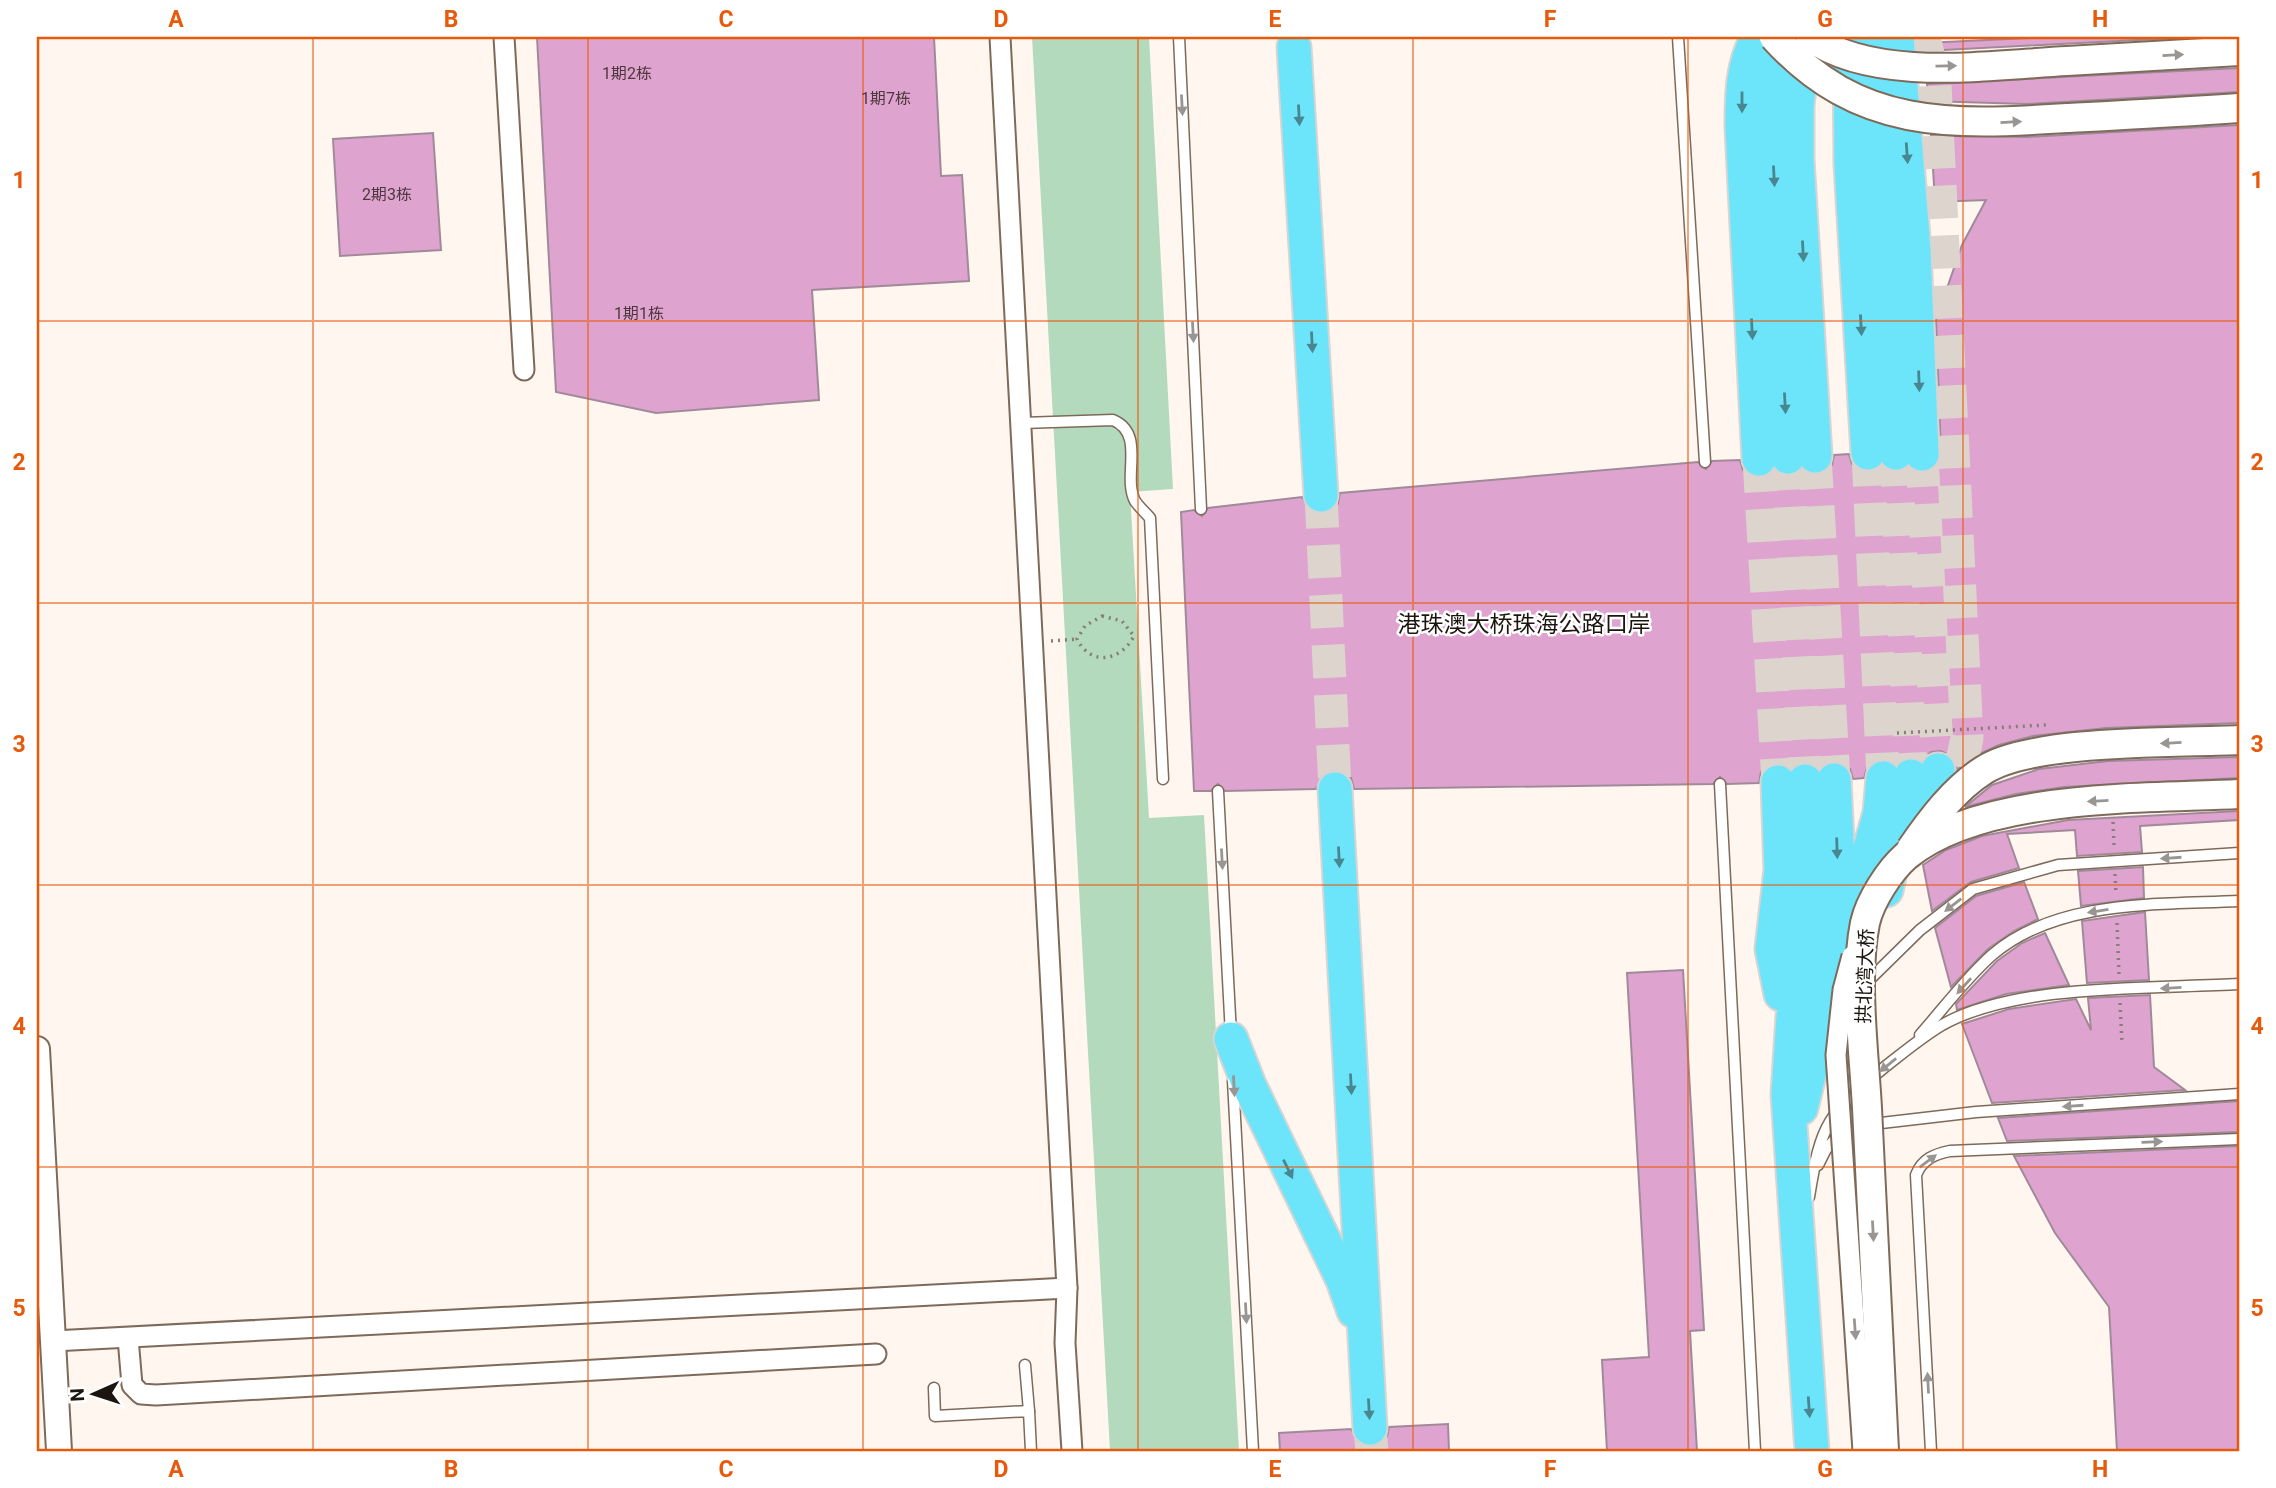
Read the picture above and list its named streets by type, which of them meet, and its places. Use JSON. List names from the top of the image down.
{
  "streets": {
    "main road": ["拱北湾大桥"]
  },
  "districts": ["港珠澳大桥珠海公路口岸"],
  "house_numbers": [
    "1期2栋",
    "1期7栋",
    "2期3栋",
    "1期1栋"
  ],
  "north": "left",
  "grid": {
    "columns": [
      "A",
      "B",
      "C",
      "D",
      "E",
      "F",
      "G",
      "H"
    ],
    "rows": [
      "1",
      "2",
      "3",
      "4",
      "5"
    ]
  }
}
